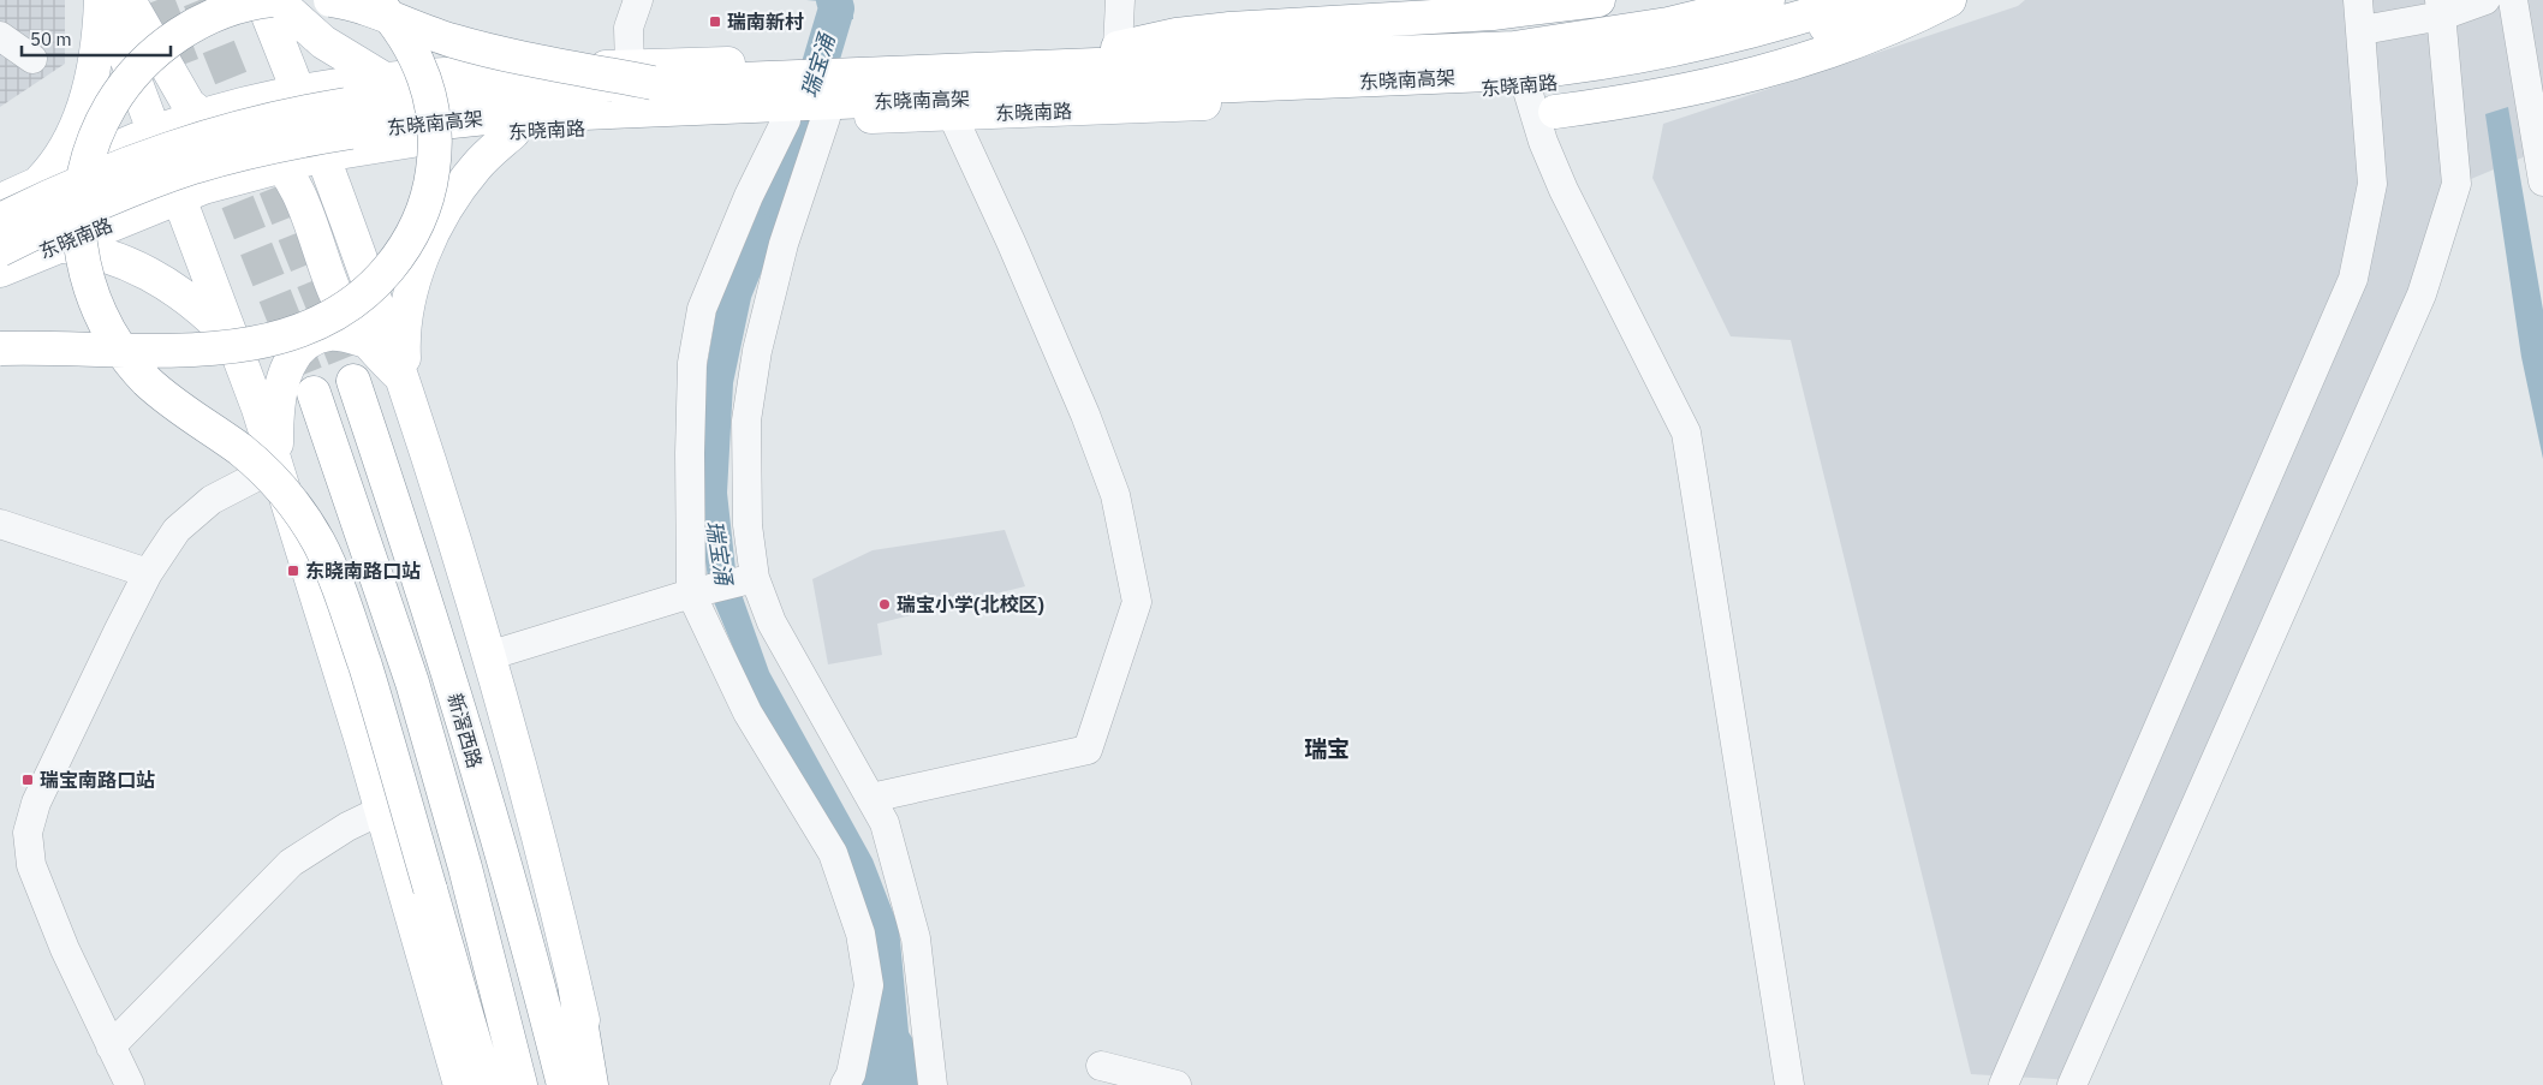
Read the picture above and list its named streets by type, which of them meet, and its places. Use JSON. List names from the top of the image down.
{
  "streets": {
    "main road": ["东晓南高架", "东晓南路", "新滘西路"]
  },
  "districts": ["瑞宝"],
  "water": ["瑞宝涌"],
  "places": {
    "transit": ["瑞南新村", "东晓南路口站", "瑞宝南路口站"],
    "other": ["瑞宝小学(北校区)"]
  },
  "scale_bar": "50 m"
}
